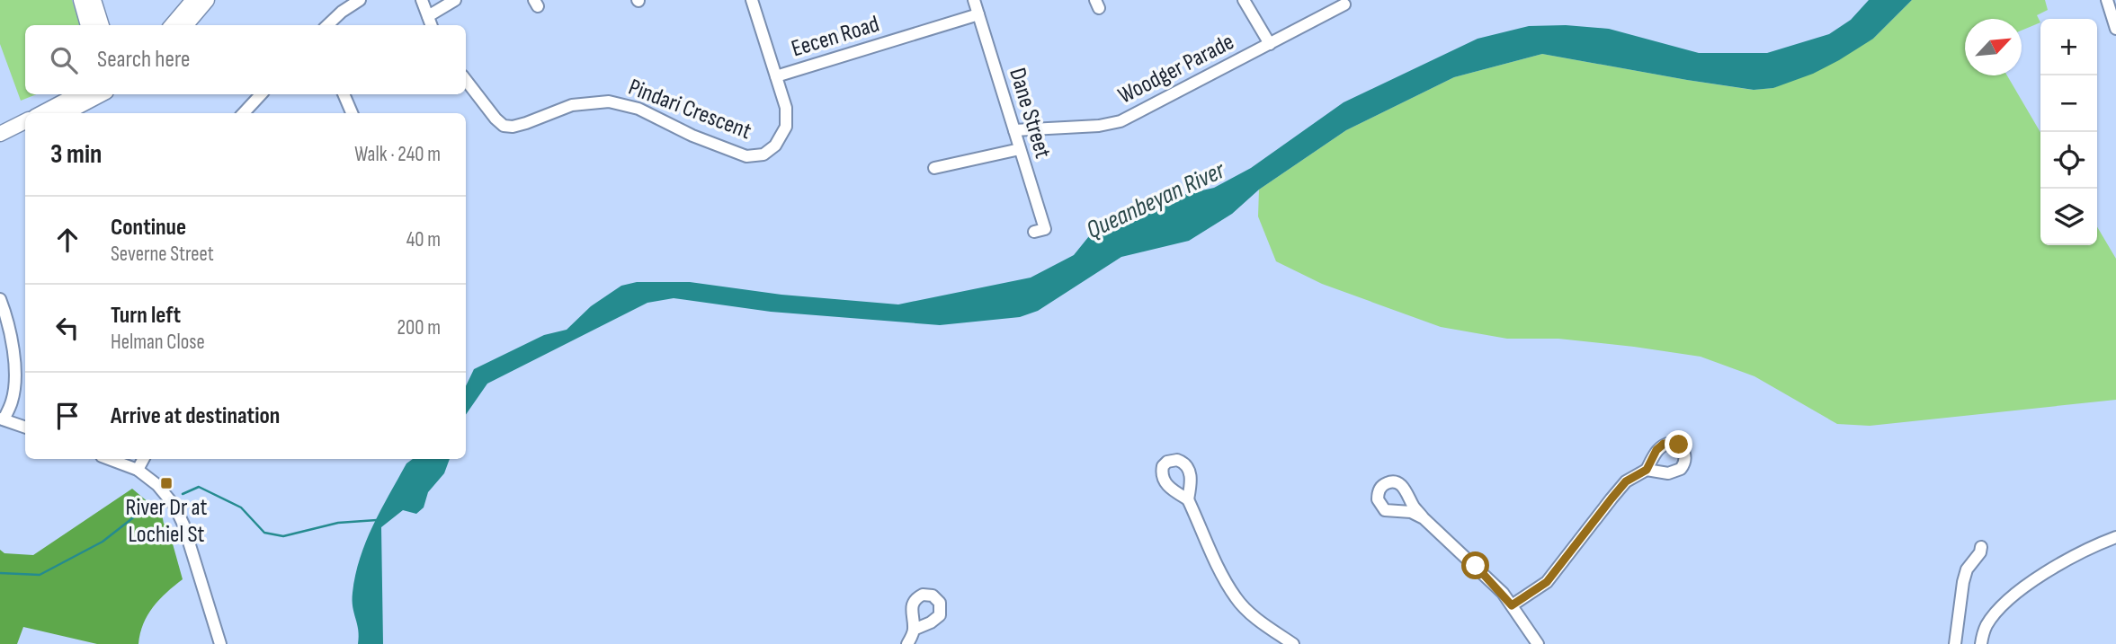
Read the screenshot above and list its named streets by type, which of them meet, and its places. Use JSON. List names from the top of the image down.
{
  "streets": {
    "street": [
      "Eecen Road",
      "Woodger Parade",
      "Pindari Crescent",
      "Dane Street"
    ]
  },
  "crossings": [
    ["Eecen Road", "Pindari Crescent"],
    ["Eecen Road", "Dane Street"],
    ["Woodger Parade", "Dane Street"]
  ],
  "water": ["Queanbeyan River"],
  "places": {
    "transit": ["River Dr at Lochiel St"]
  },
  "north": "top right",
  "page": {
    "map_buttons": ["+", "−"],
    "search": "Search here",
    "heading": ["3 min", "Walk · 240 m"],
    "list": [
      ["Continue", "Severne Street", "40 m"],
      ["Turn left", "Helman Close", "200 m"],
      "Arrive at destination"
    ]
  }
}
